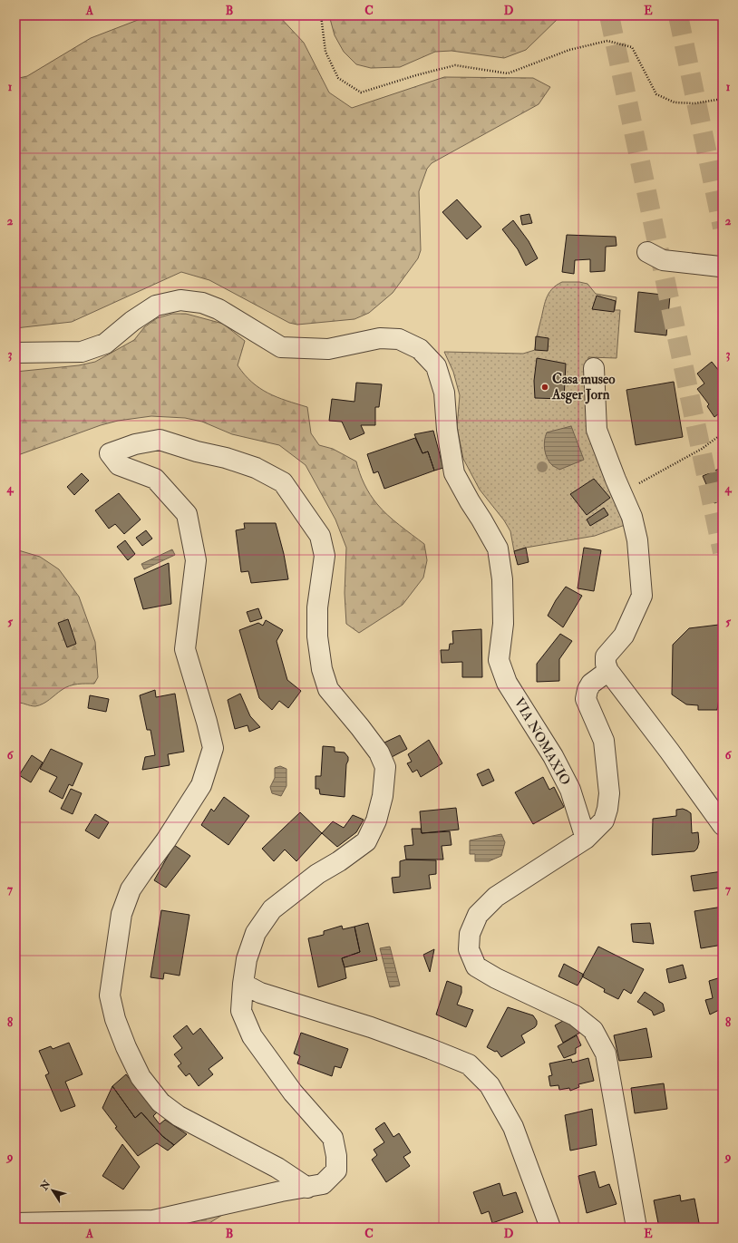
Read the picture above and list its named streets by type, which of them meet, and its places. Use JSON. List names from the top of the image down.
{
  "streets": {
    "street": ["VIA NOMAXIO"]
  },
  "places": ["Casa museo Asger Jorn"],
  "north": "top left",
  "grid": {
    "columns": [
      "A",
      "B",
      "C",
      "D",
      "E"
    ],
    "rows": [
      "1",
      "2",
      "3",
      "4",
      "5",
      "6",
      "7",
      "8",
      "9"
    ]
  }
}
